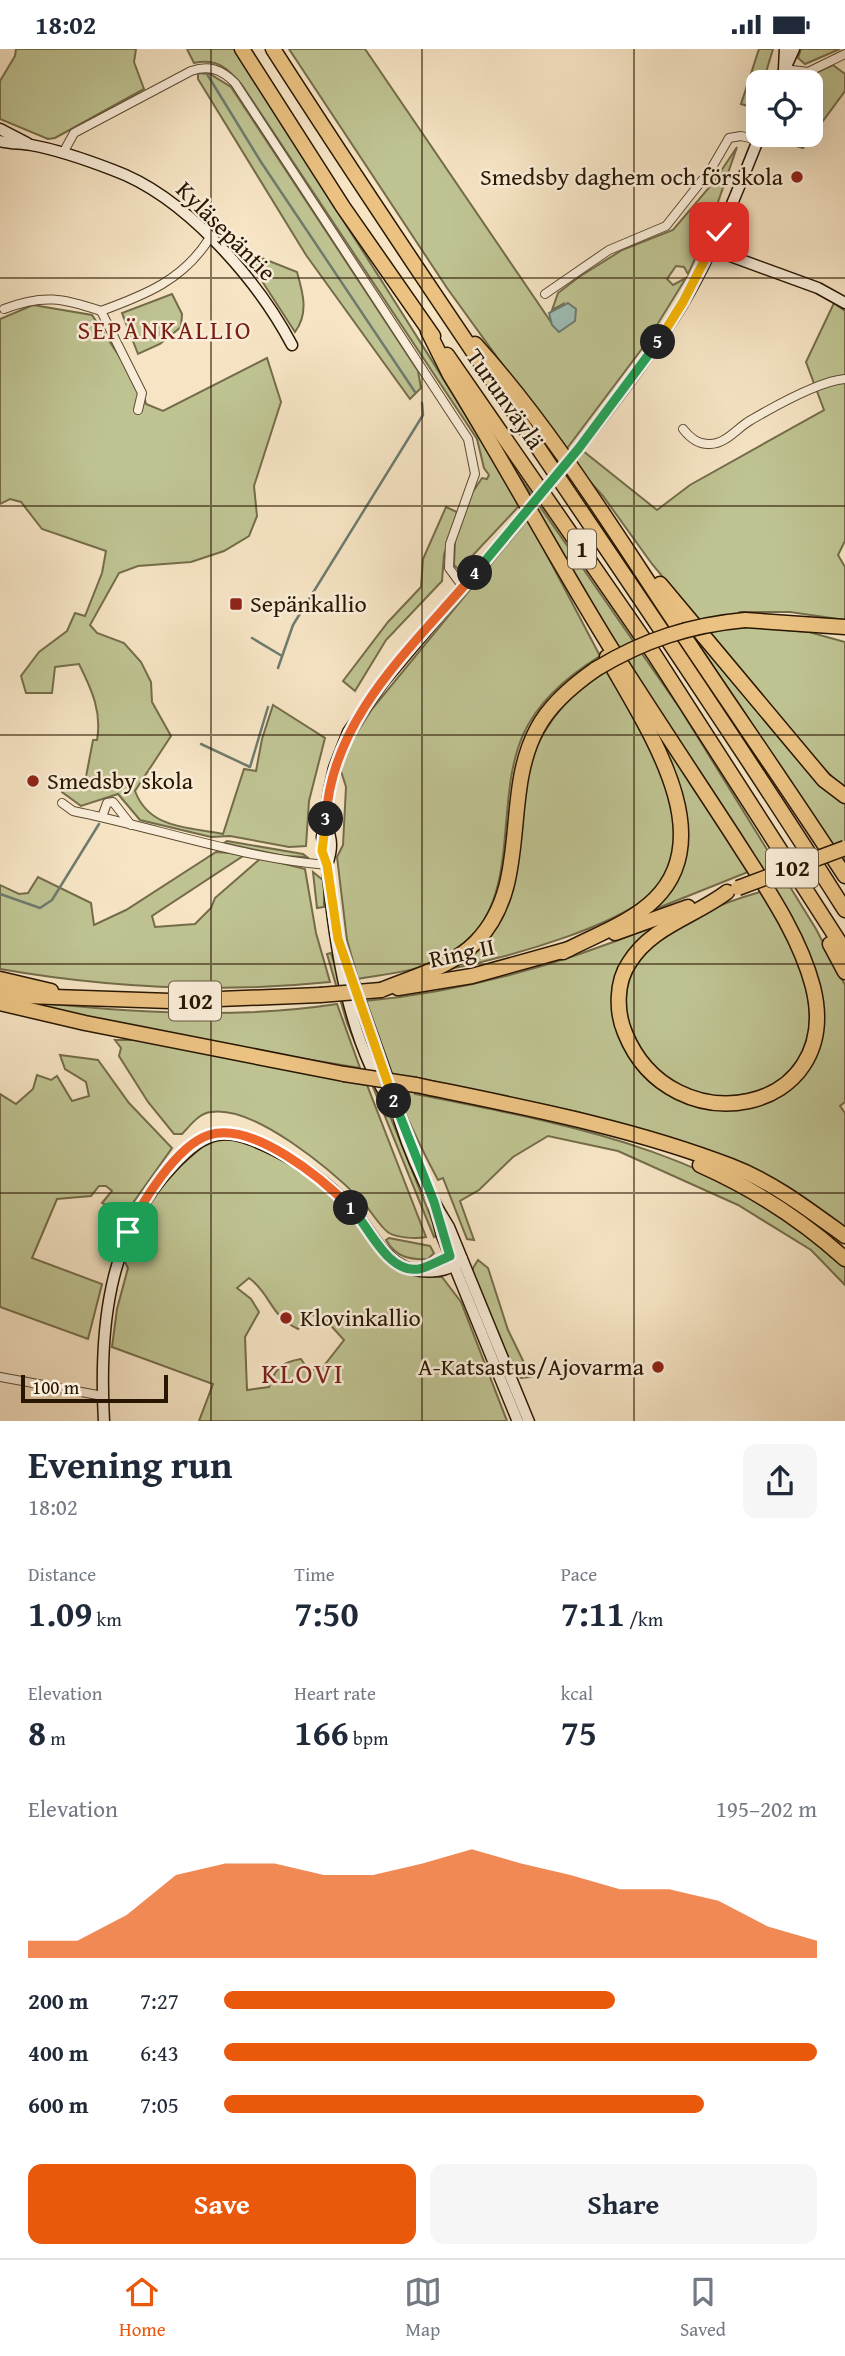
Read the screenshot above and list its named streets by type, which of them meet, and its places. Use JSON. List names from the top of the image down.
{
  "streets": {
    "highway": [
      "Turunväylä",
      "1",
      "102",
      "Ring II"
    ],
    "main road": ["Kyläsepäntie"]
  },
  "districts": ["SEPÄNKALLIO", "KLOVI"],
  "places": {
    "other": [
      "Smedsby daghem och förskola",
      "Smedsby skola",
      "Klovinkallio",
      "A-Katsastus/Ajovarma"
    ],
    "transit": ["Sepänkallio"]
  },
  "scale_bar": "100 m",
  "page": {
    "status": "18:02",
    "pins": [
      "5",
      "4",
      "3",
      "2",
      "1"
    ],
    "scale": "100 m",
    "heading": ["Evening run", "18:02"],
    "stats": [
      ["Distance", "1.09 km"],
      ["Time", "7:50"],
      ["Pace", "7:11 /km"],
      ["Elevation", "8 m"],
      ["Heart rate", "166 bpm"],
      ["kcal", "75"]
    ],
    "chart": ["Elevation", "195–202 m"],
    "list": [
      {
        "name": "200 m",
        "note": "7:27"
      },
      {
        "name": "400 m",
        "note": "6:43"
      },
      {
        "name": "600 m",
        "note": "7:05"
      }
    ],
    "buttons": ["Save", "Share"],
    "tabs": ["Home", "Map", "Saved"]
  }
}
